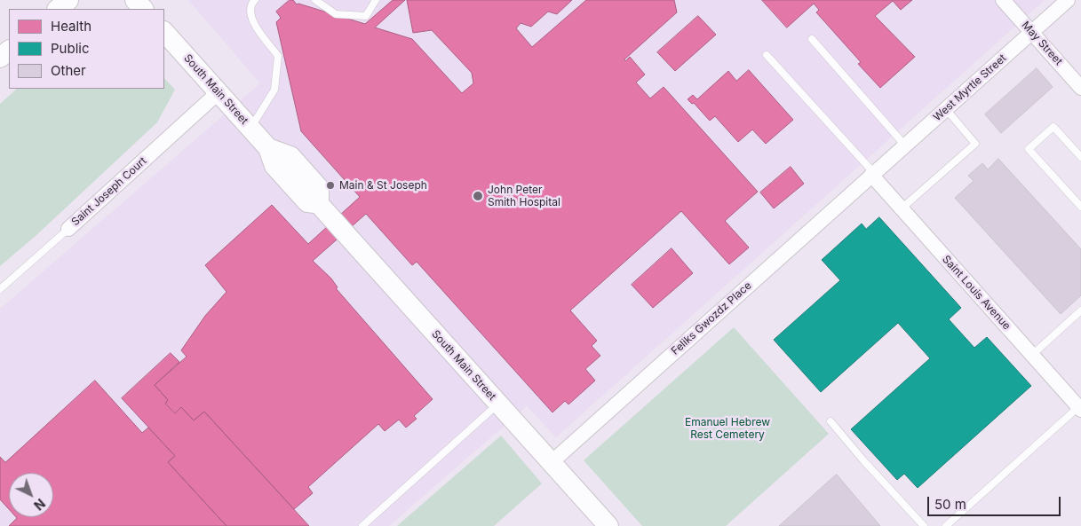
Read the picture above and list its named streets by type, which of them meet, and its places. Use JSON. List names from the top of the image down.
{
  "streets": {
    "street": [
      "May Street",
      "West Myrtle Street",
      "South Main Street",
      "Saint Joseph Court",
      "Saint Louis Avenue",
      "Feliks Gwozdz Place"
    ]
  },
  "crossings": [
    ["May Street", "West Myrtle Street"],
    ["West Myrtle Street", "Saint Louis Avenue"],
    ["West Myrtle Street", "Feliks Gwozdz Place"],
    ["South Main Street", "Saint Joseph Court"],
    ["South Main Street", "Feliks Gwozdz Place"],
    ["Saint Louis Avenue", "Feliks Gwozdz Place"]
  ],
  "parks": ["Emanuel Hebrew Rest Cemetery"],
  "places": ["Main & St Joseph", "John Peter Smith Hospital"],
  "legend": ["Health", "Public", "Other"],
  "scale_bar": "50 m",
  "north": "bottom right"
}
